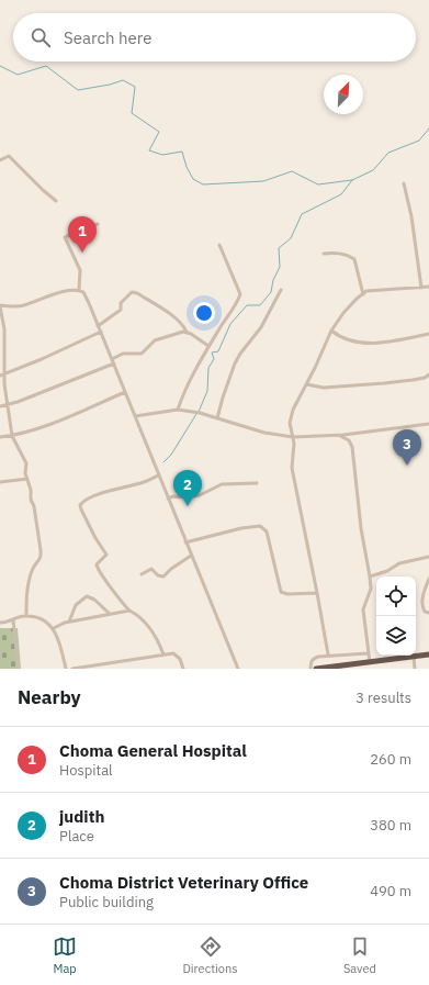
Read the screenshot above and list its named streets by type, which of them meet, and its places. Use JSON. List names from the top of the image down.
{
  "north": "top right",
  "page": {
    "search": "Search here",
    "pins": ["1", "3", "2"],
    "heading": ["Nearby", "3 results"],
    "list": [
      {
        "mark": "1",
        "name": "Choma General Hospital",
        "note": "Hospital",
        "value": "260 m"
      },
      {
        "mark": "2",
        "name": "judith",
        "note": "Place",
        "value": "380 m"
      },
      {
        "mark": "3",
        "name": "Choma District Veterinary Office",
        "note": "Public building",
        "value": "490 m"
      }
    ],
    "nav": ["Map", "Directions", "Saved"]
  }
}
